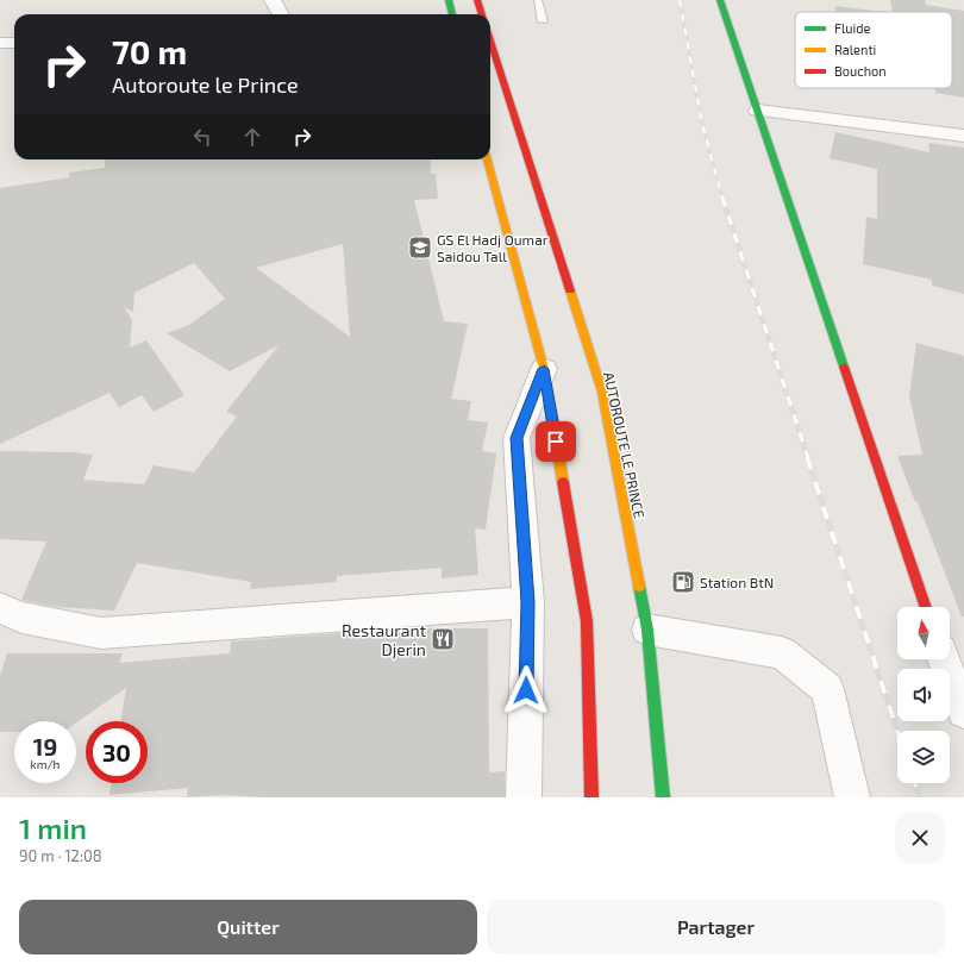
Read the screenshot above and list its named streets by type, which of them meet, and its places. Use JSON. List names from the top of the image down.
{
  "streets": {
    "main road": ["AUTOROUTE LE PRINCE"]
  },
  "places": {
    "school or university": ["GS El Hadj Oumar Saidou Tall"],
    "fuel station": ["Station BtN"],
    "restaurant": ["Restaurant Djerin"]
  },
  "legend": ["Fluide", "Ralenti", "Bouchon"],
  "north": "top",
  "page": {
    "turn": ["70 m", "Autoroute le Prince"],
    "speed": "19 km/h",
    "limit": "30",
    "heading": ["1 min", "90 m · 12:08"],
    "buttons": ["Quitter", "Partager"]
  }
}
